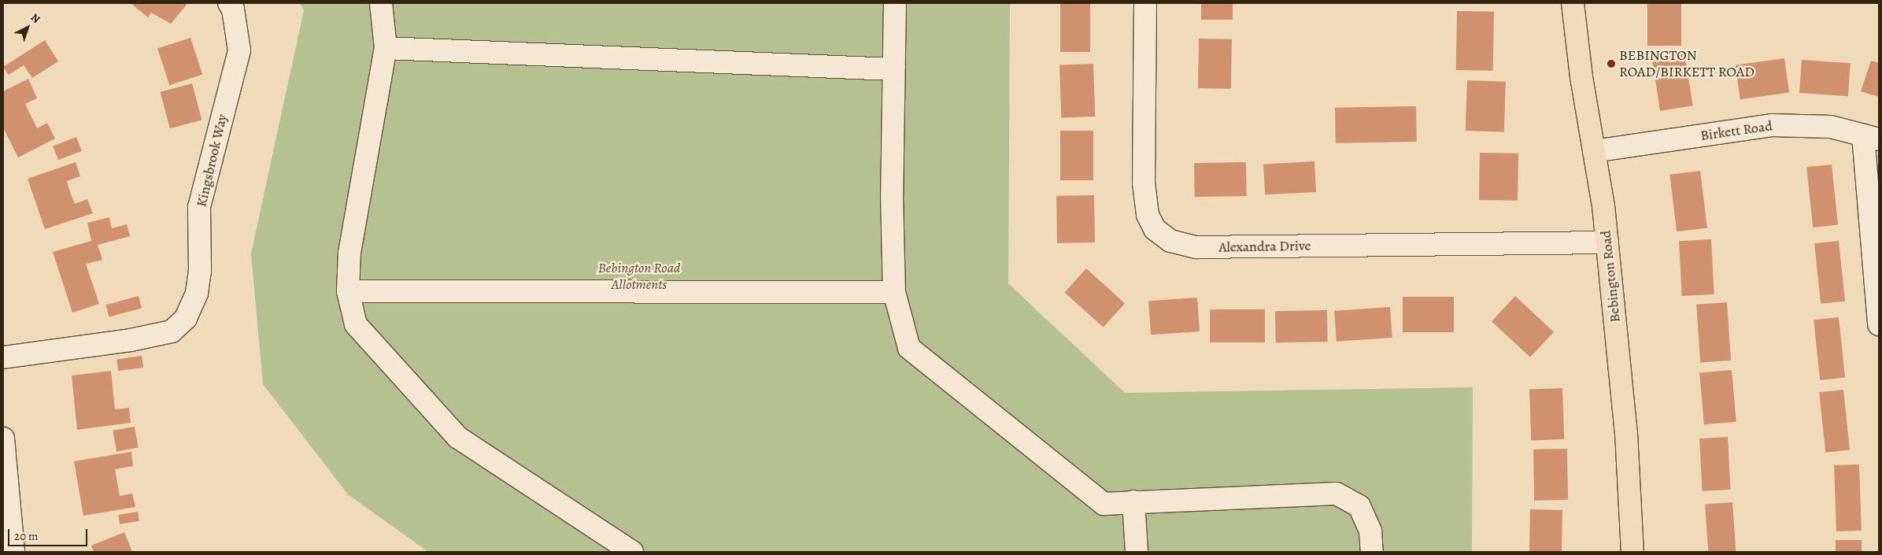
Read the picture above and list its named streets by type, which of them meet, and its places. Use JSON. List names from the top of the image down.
{
  "streets": {
    "main road": ["Bebington Road"],
    "street": ["Birkett Road", "Kingsbrook Way", "Alexandra Drive"]
  },
  "crossings": [
    ["Birkett Road", "Bebington Road"],
    ["Alexandra Drive", "Bebington Road"]
  ],
  "parks": ["Bebington Road Allotments"],
  "places": ["BEBINGTON ROAD/BIRKETT ROAD"],
  "scale_bar": "20 m",
  "north": "top right"
}
